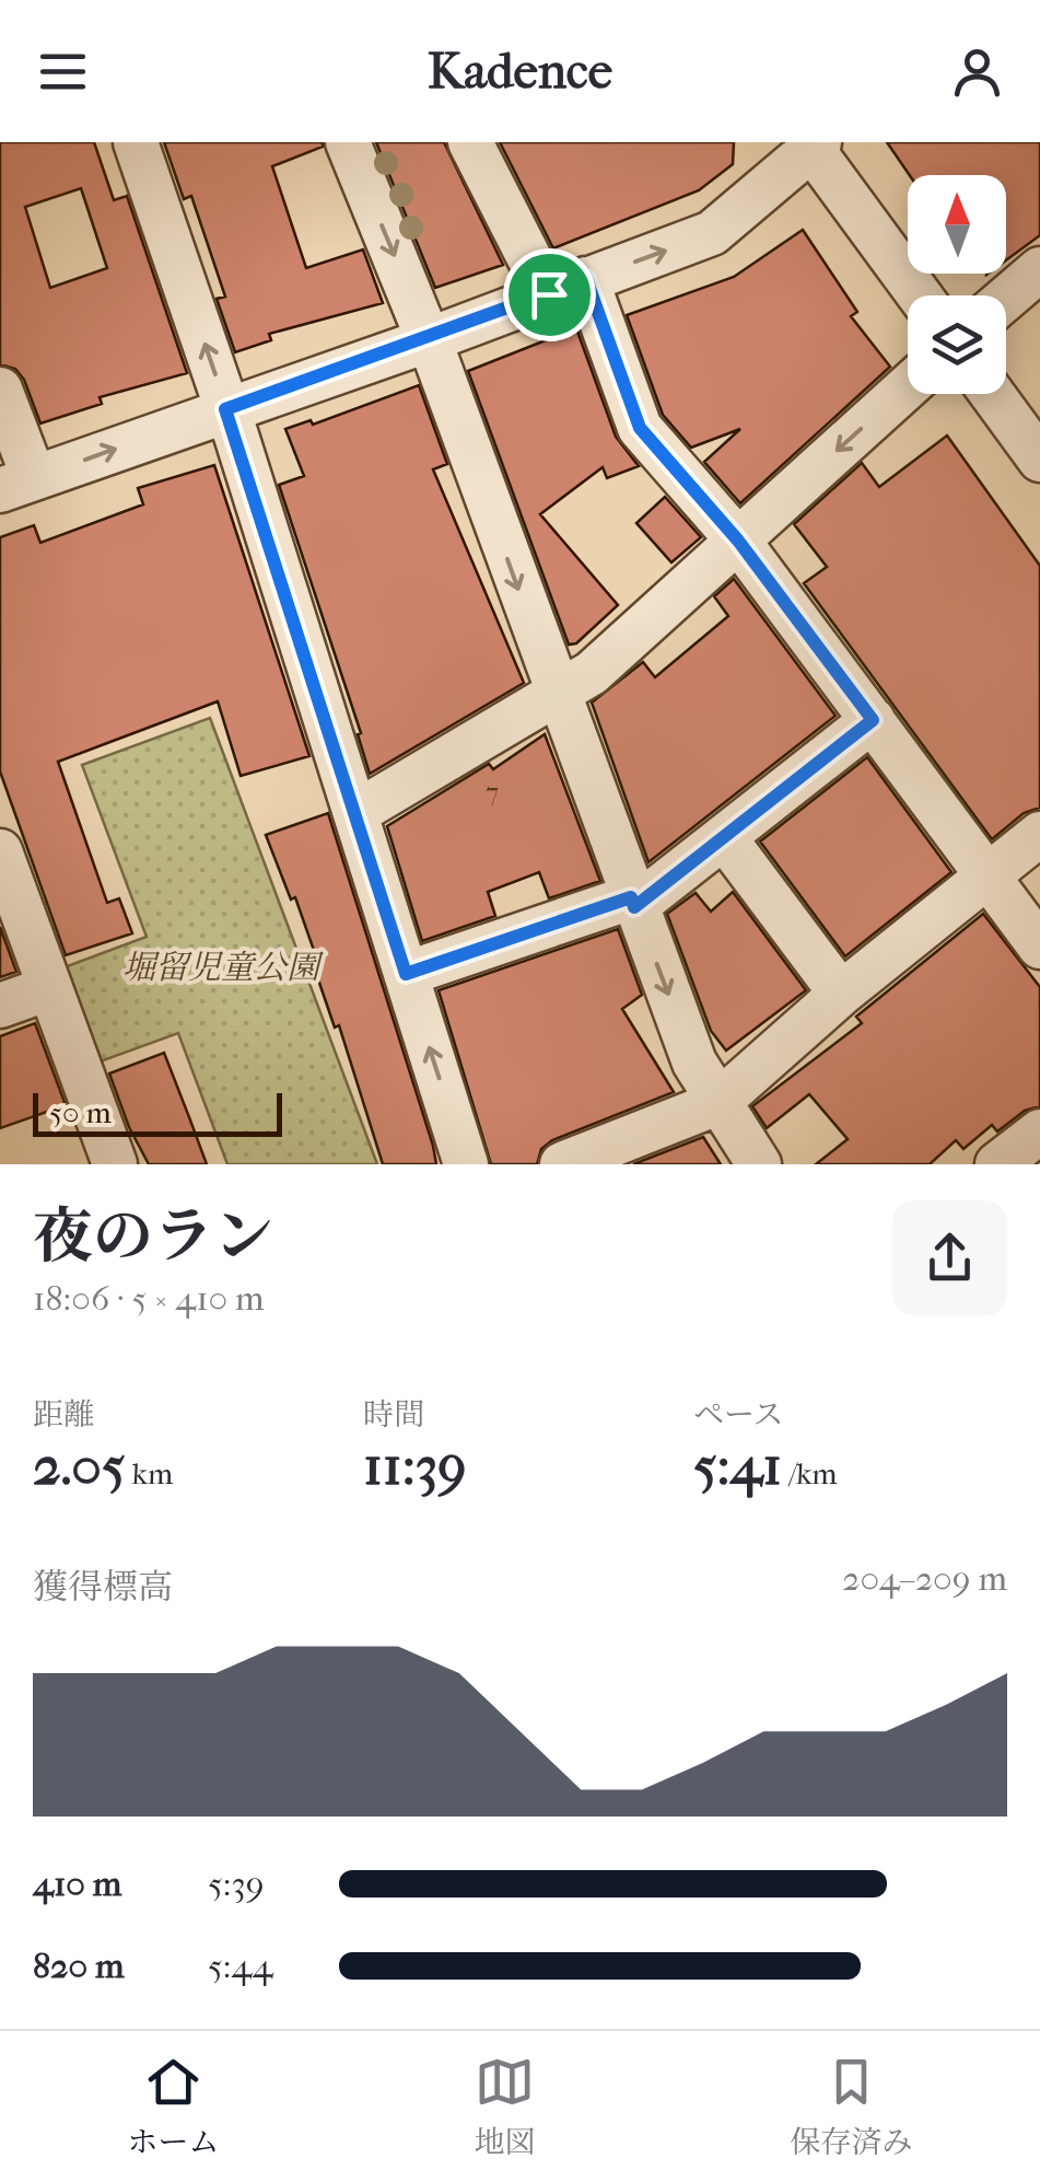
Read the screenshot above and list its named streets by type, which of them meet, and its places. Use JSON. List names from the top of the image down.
{
  "parks": ["堀留児童公園"],
  "house_numbers": ["7"],
  "scale_bar": "50 m",
  "north": "top",
  "page": {
    "header": "Kadence",
    "scale": "50 m",
    "heading": ["夜のラン", "18:06 · 5 × 410 m"],
    "stats": [
      ["距離", "2.05 km"],
      ["時間", "11:39"],
      ["ペース", "5:41 /km"]
    ],
    "chart": ["獲得標高", "204–209 m"],
    "list": [
      {
        "name": "410 m",
        "note": "5:39"
      },
      {
        "name": "820 m",
        "note": "5:44"
      }
    ],
    "tabs": ["ホーム", "地図", "保存済み"]
  }
}
